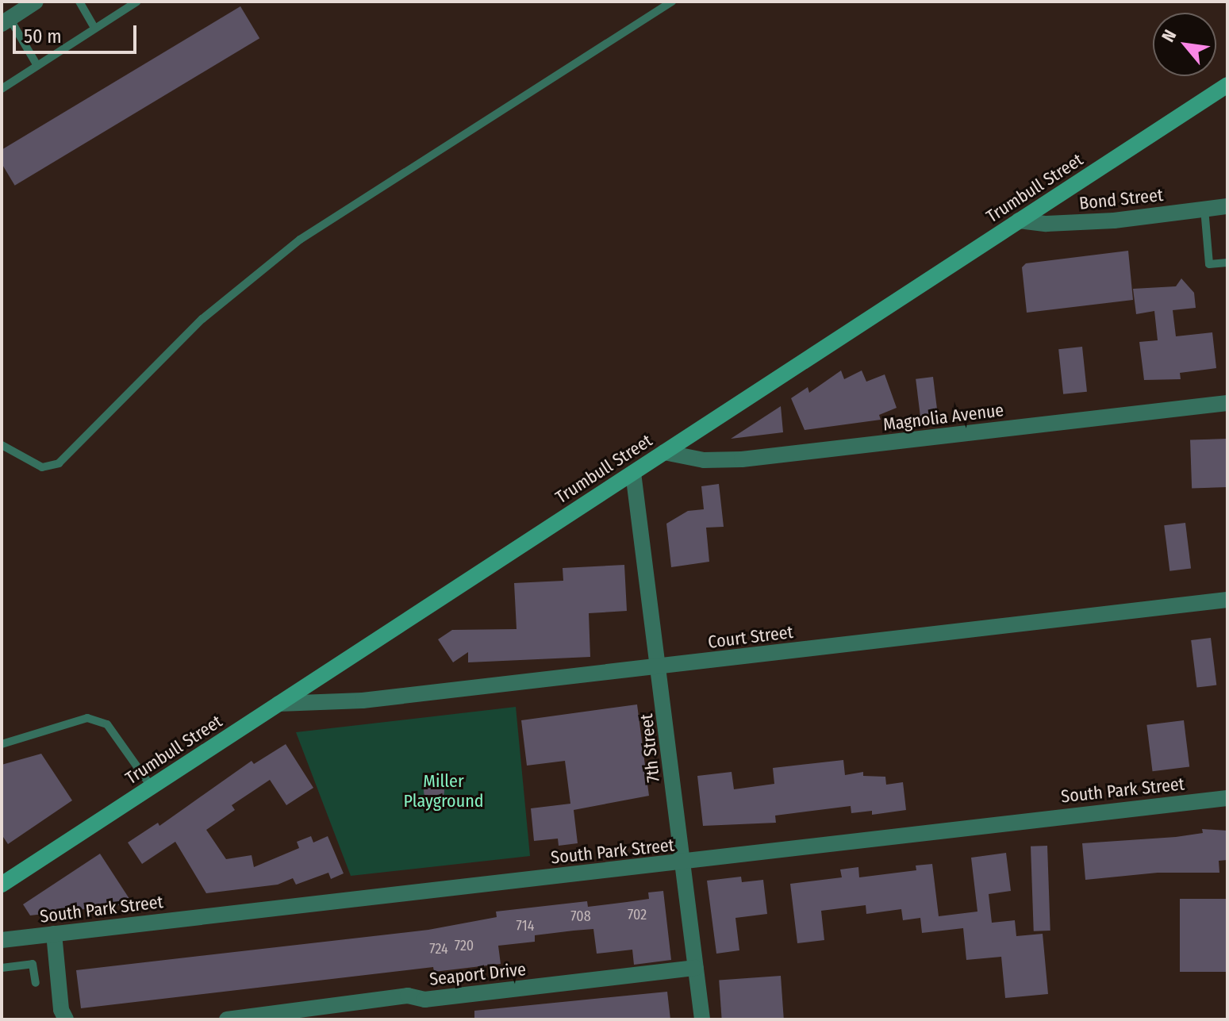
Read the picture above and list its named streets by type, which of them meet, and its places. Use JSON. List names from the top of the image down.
{
  "streets": {
    "street": [
      "Trumbull Street",
      "Bond Street",
      "Magnolia Avenue",
      "Court Street",
      "7th Street",
      "South Park Street",
      "Seaport Drive"
    ]
  },
  "crossings": [
    ["Trumbull Street", "Bond Street"],
    ["Trumbull Street", "Magnolia Avenue"],
    ["Trumbull Street", "Court Street"],
    ["Trumbull Street", "7th Street"],
    ["Court Street", "7th Street"],
    ["7th Street", "South Park Street"],
    ["7th Street", "Seaport Drive"]
  ],
  "parks": ["Miller Playground"],
  "house_numbers": [
    "702",
    "708",
    "714",
    "720",
    "724"
  ],
  "scale_bar": "50 m",
  "north": "top left"
}
